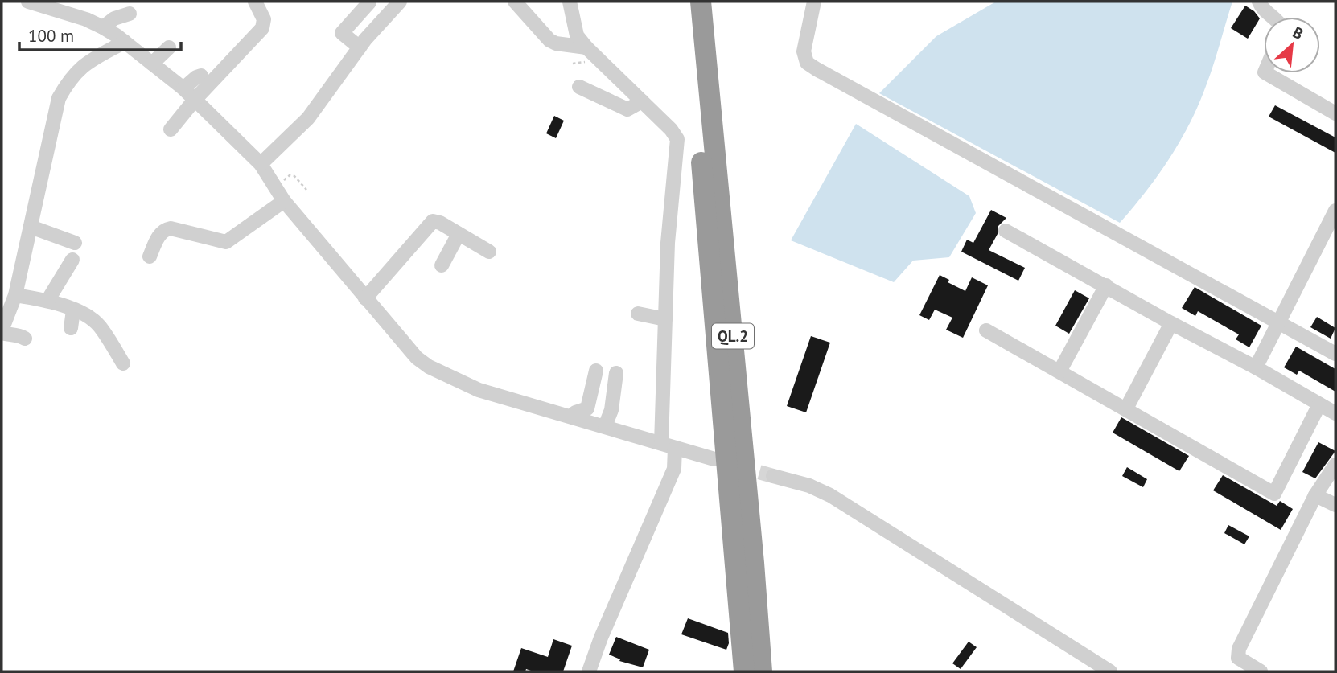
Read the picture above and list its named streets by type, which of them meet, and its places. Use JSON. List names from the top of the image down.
{
  "streets": {
    "highway": ["QL.2"]
  },
  "scale_bar": "100 m",
  "north": "top right"
}
